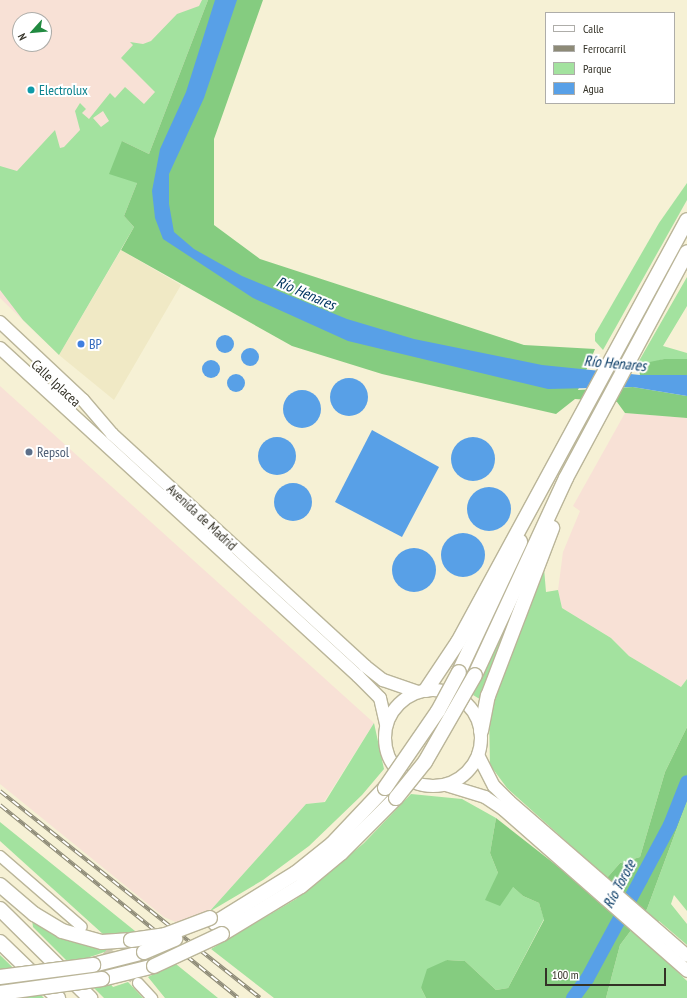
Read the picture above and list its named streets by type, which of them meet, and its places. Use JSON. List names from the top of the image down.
{
  "streets": {
    "main road": ["Calle Iplacea", "Avenida de Madrid"]
  },
  "crossings": [
    ["Calle Iplacea", "Avenida de Madrid"]
  ],
  "water": ["Río Henares", "Río Torote"],
  "places": ["Electrolux", "BP", "Repsol"],
  "legend": [
    "Calle",
    "Ferrocarril",
    "Parque",
    "Agua"
  ],
  "scale_bar": "100 m",
  "north": "bottom left"
}
